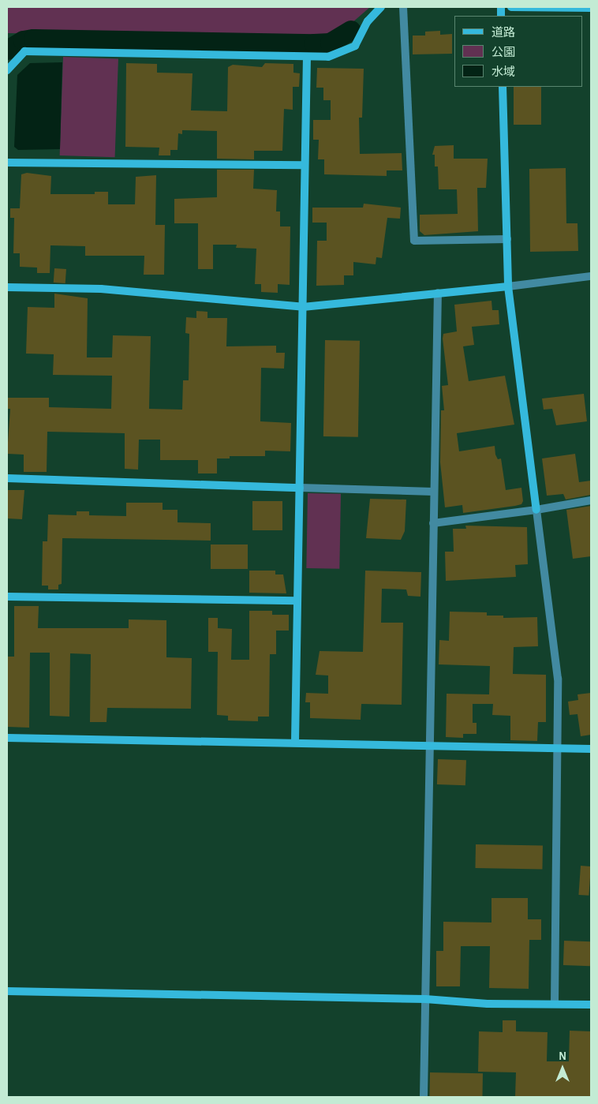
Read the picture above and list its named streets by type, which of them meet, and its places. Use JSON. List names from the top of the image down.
{
  "legend": ["道路", "公園", "水域"],
  "north": "top"
}
